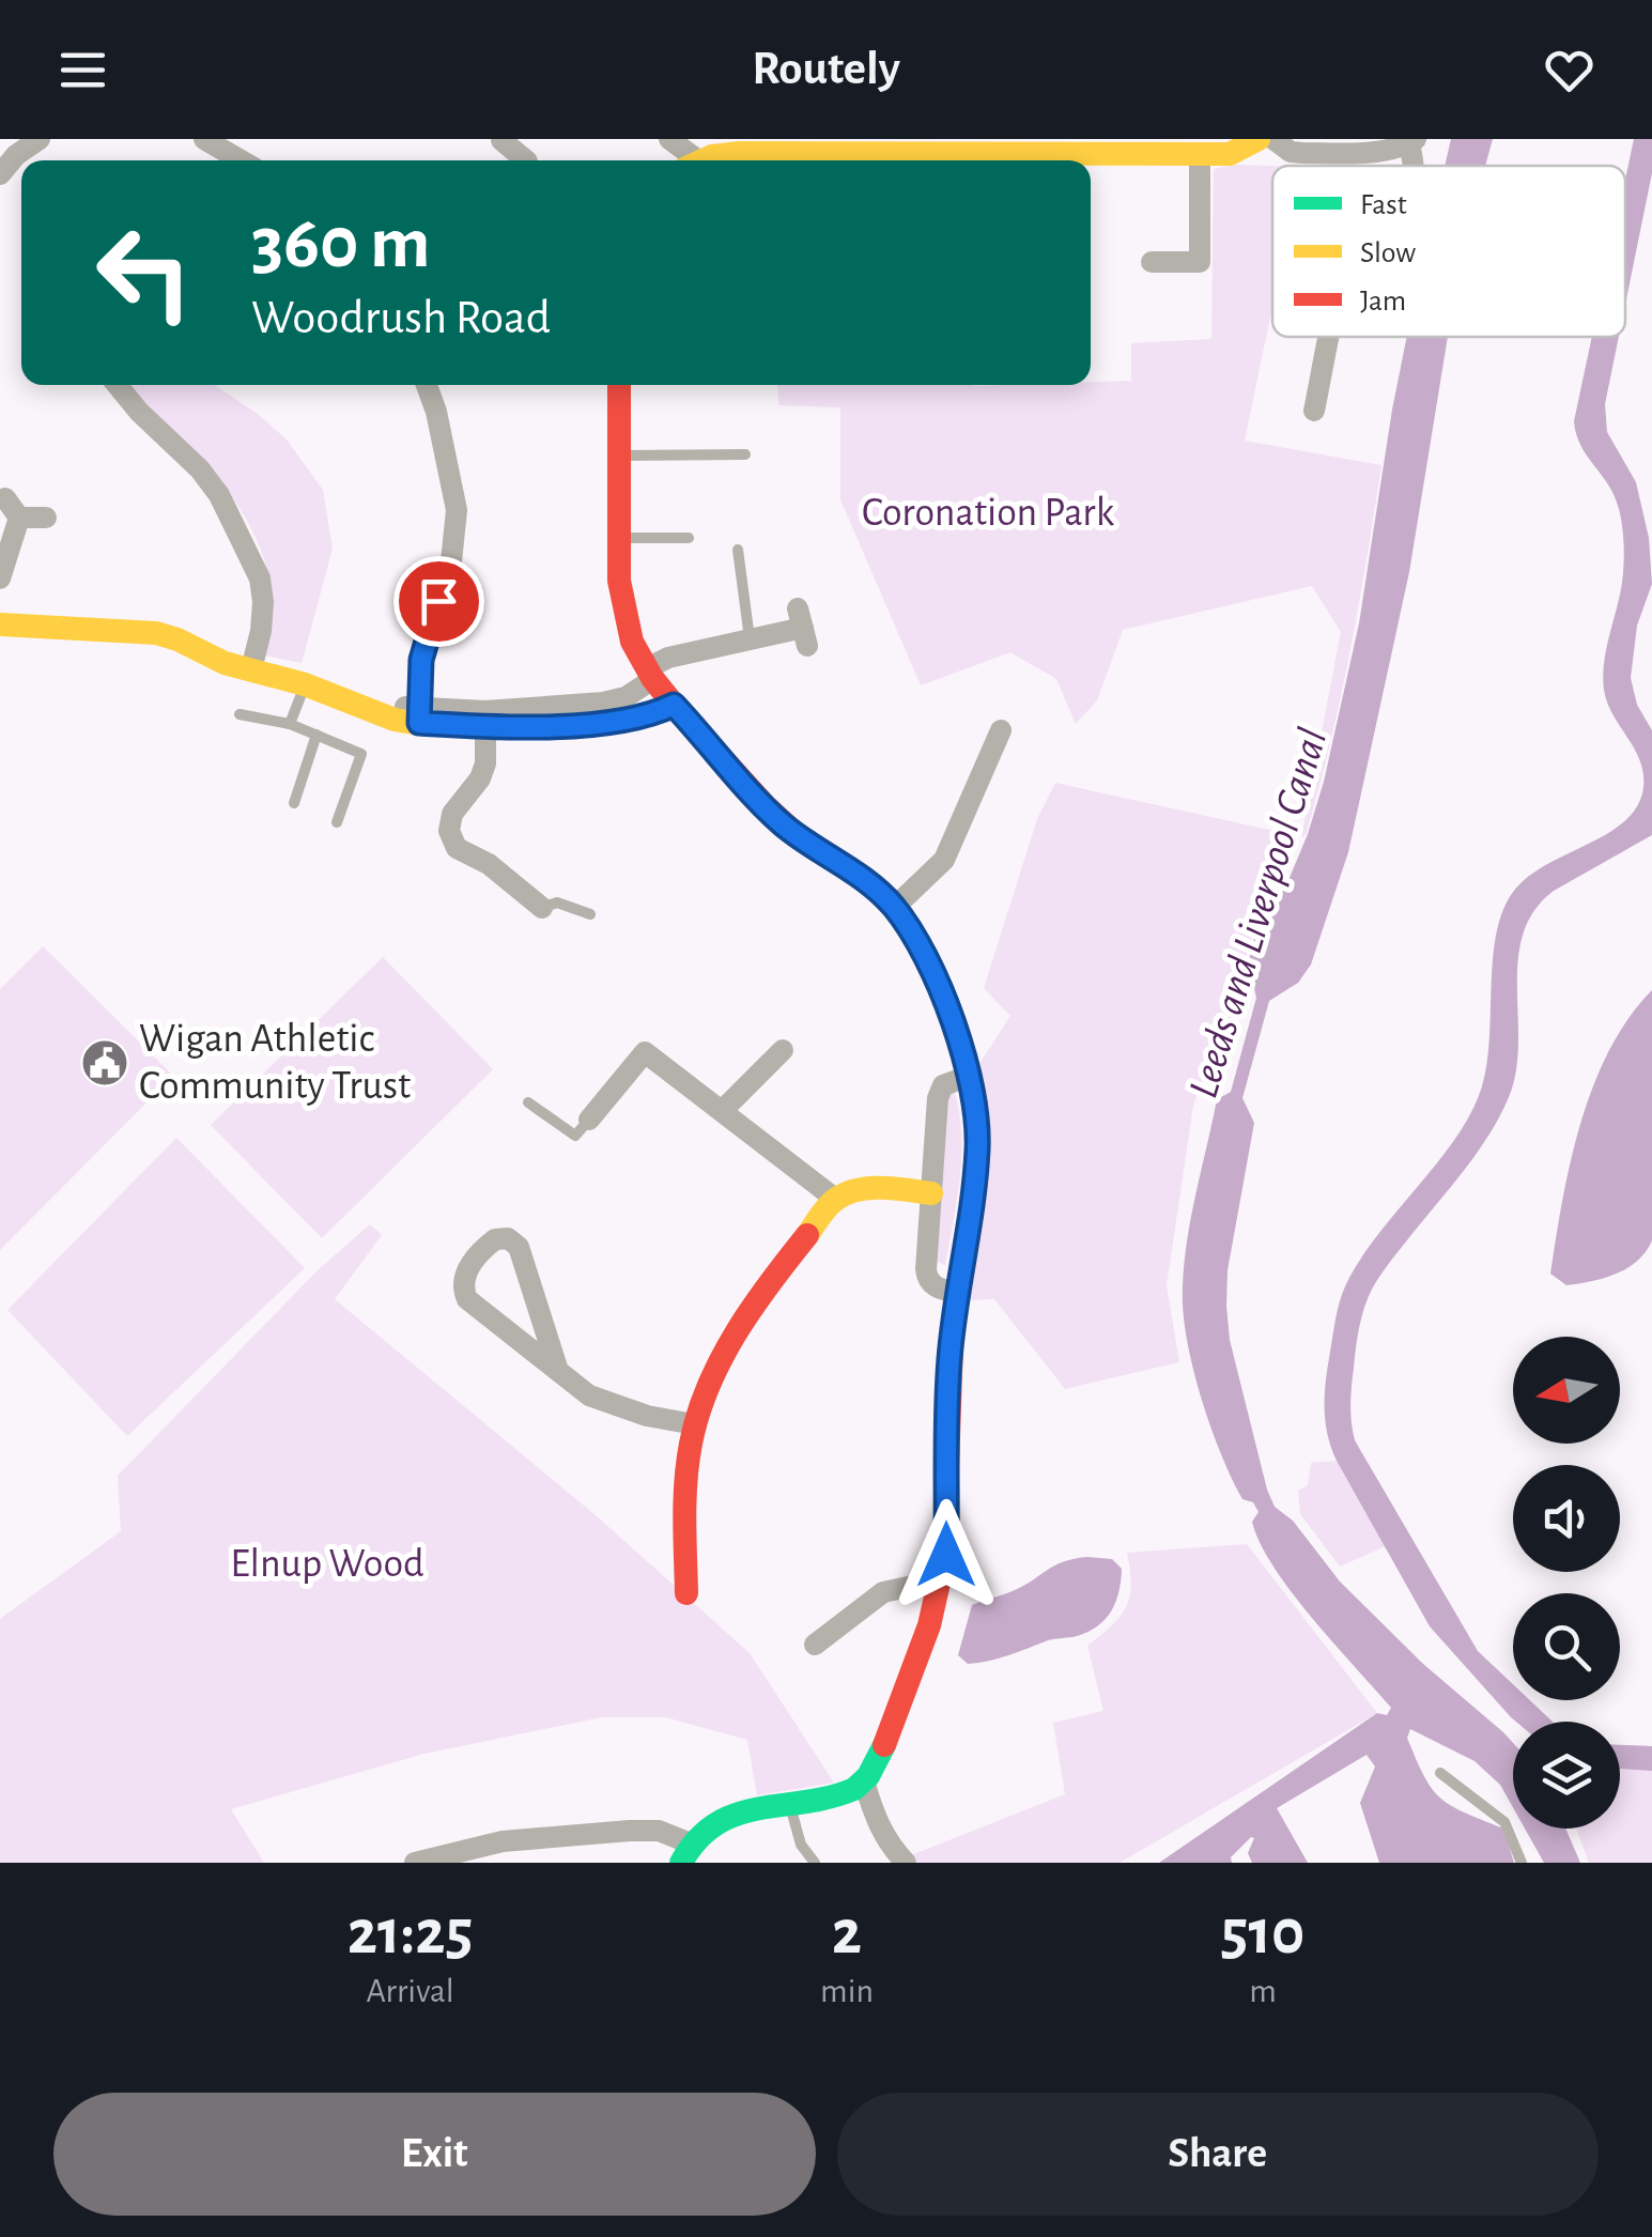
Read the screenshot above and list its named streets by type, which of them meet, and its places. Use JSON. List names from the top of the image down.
{
  "water": ["Leeds and Liverpool Canal"],
  "parks": ["Coronation Park", "Elnup Wood"],
  "places": {
    "public building": ["Wigan Athletic Community Trust"]
  },
  "legend": ["Fast", "Slow", "Jam"],
  "north": "left",
  "page": {
    "header": "Routely",
    "turn": ["360 m", "Woodrush Road"],
    "eta": [
      "21:25",
      "Arrival",
      "2",
      "min",
      "510",
      "m"
    ],
    "buttons": ["Exit", "Share"]
  }
}
